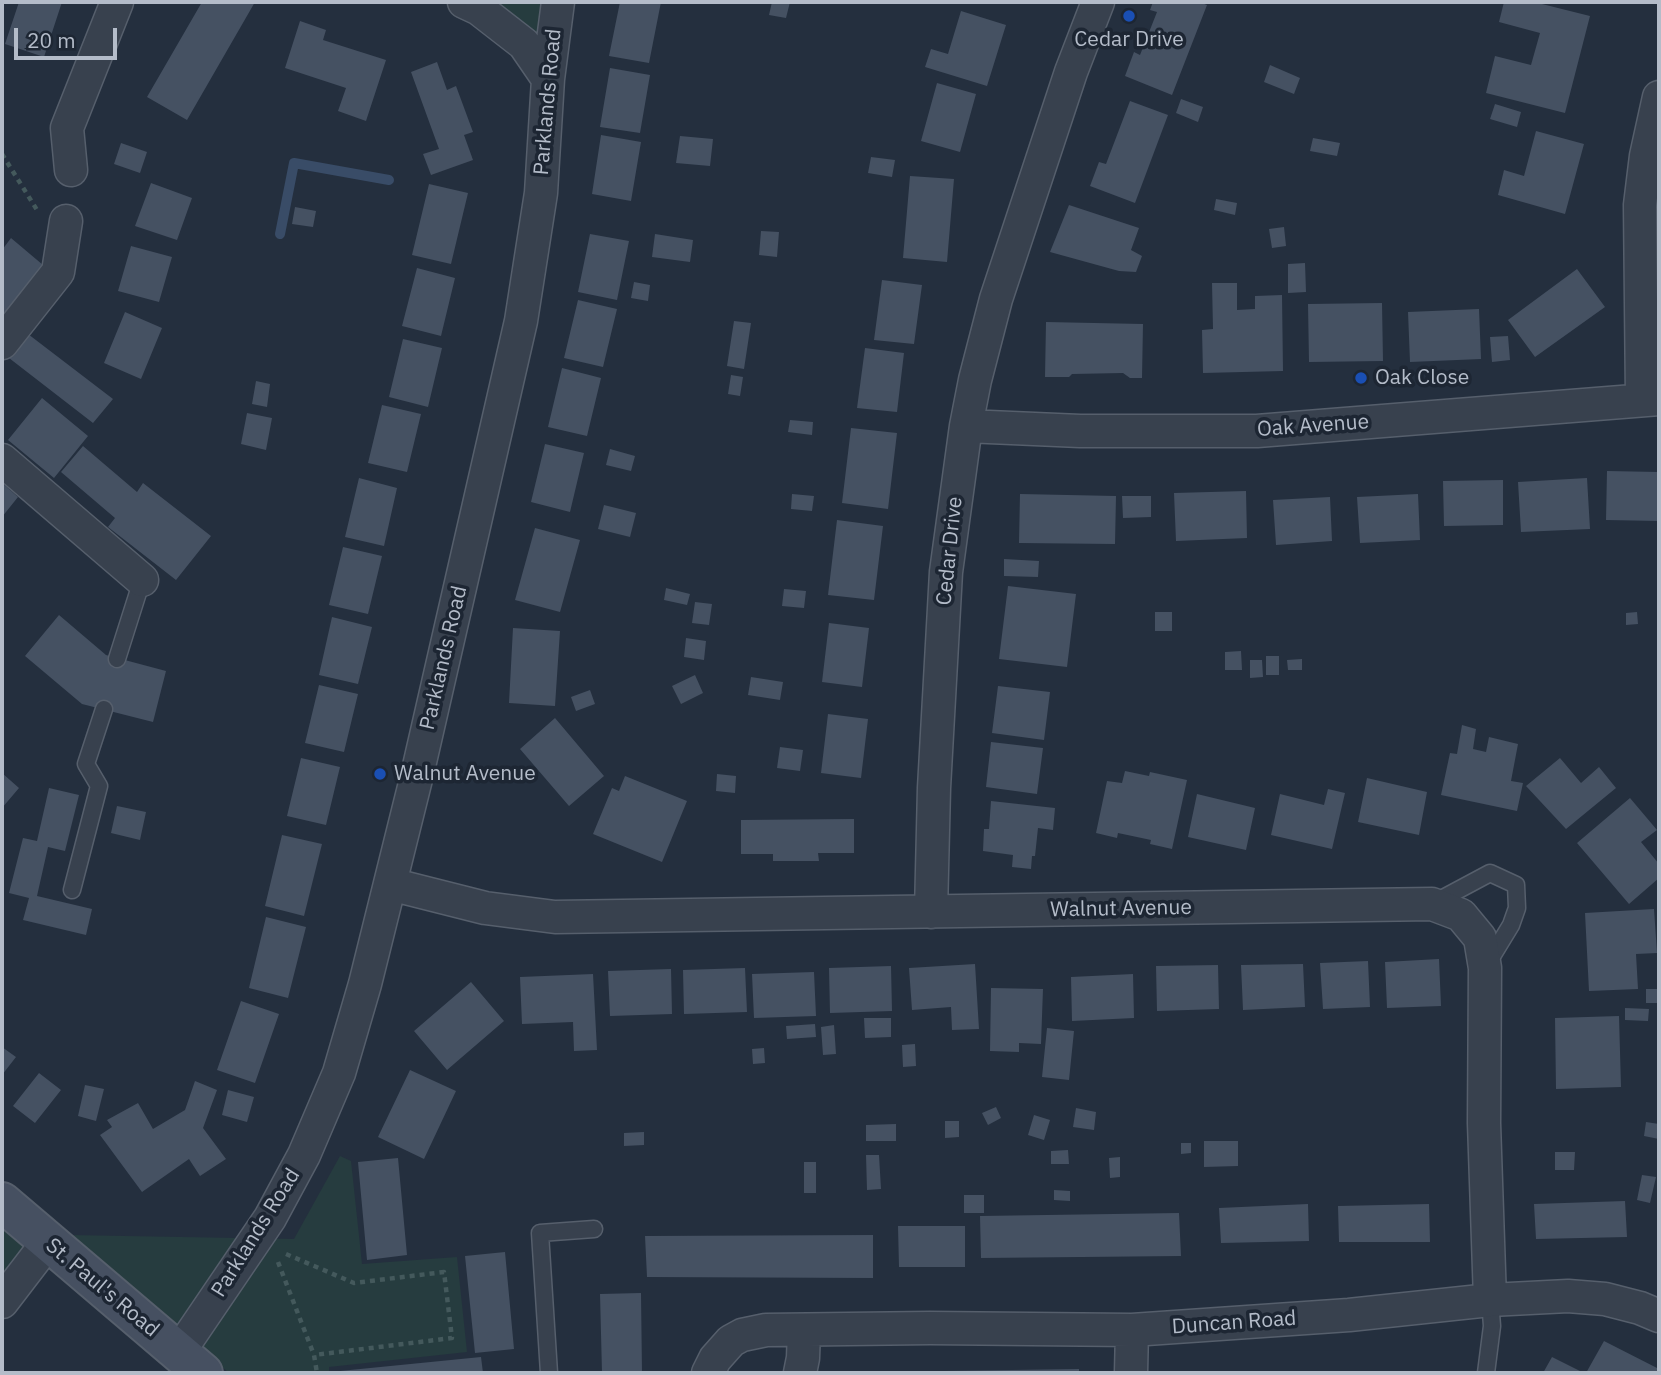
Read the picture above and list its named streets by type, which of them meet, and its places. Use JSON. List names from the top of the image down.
{
  "streets": {
    "main road": ["St. Paul's Road"],
    "street": [
      "Parklands Road",
      "Oak Avenue",
      "Cedar Drive",
      "Walnut Avenue",
      "Duncan Road"
    ]
  },
  "crossings": [
    ["Parklands Road", "Walnut Avenue"],
    ["Parklands Road", "St. Paul's Road"],
    ["Oak Avenue", "Cedar Drive"],
    ["Cedar Drive", "Walnut Avenue"],
    ["Walnut Avenue", "Duncan Road"]
  ],
  "places": ["Cedar Drive", "Oak Close", "Walnut Avenue"],
  "scale_bar": "20 m"
}
